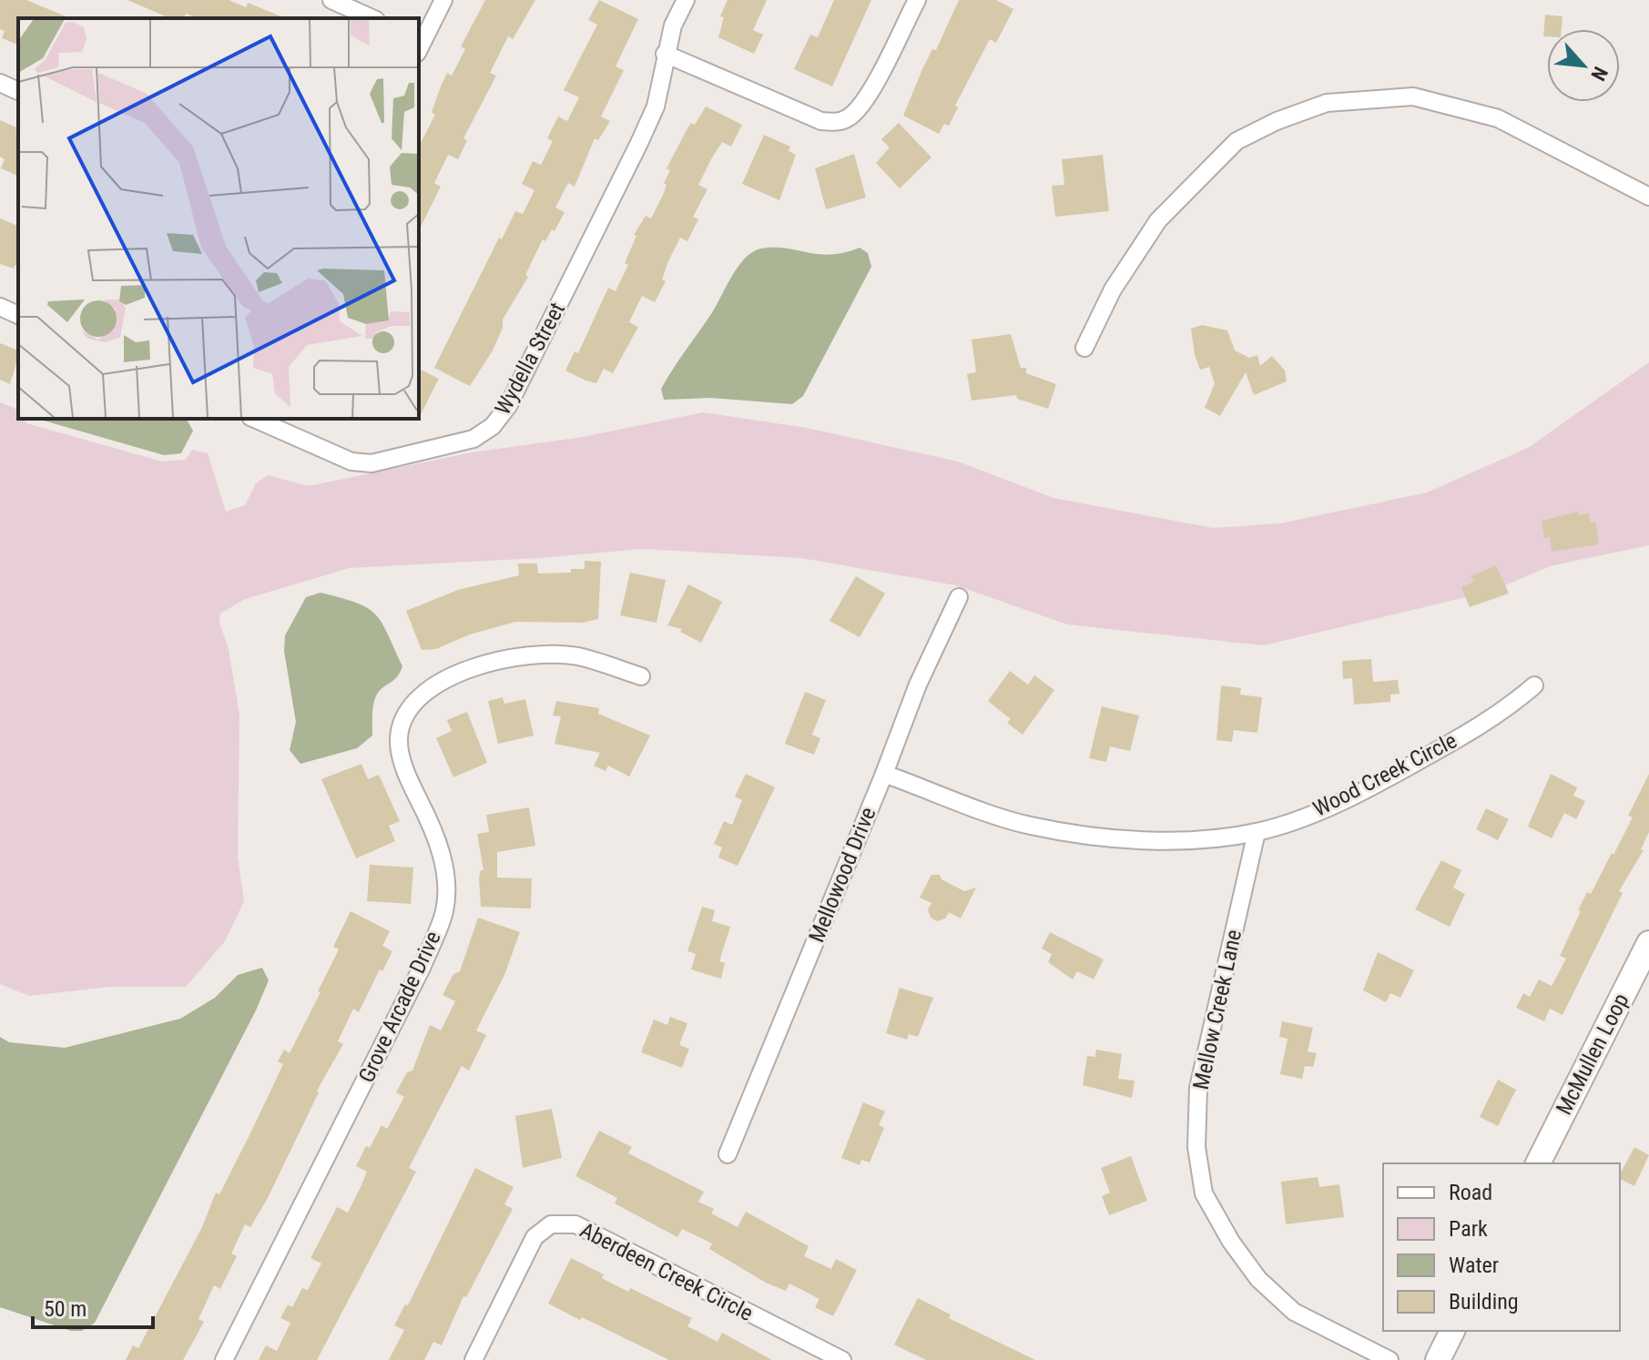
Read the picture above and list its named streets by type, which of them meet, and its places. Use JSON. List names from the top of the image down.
{
  "streets": {
    "street": [
      "Wydella Street",
      "Wood Creek Circle",
      "Mellowood Drive",
      "Grove Arcade Drive",
      "Mellow Creek Lane",
      "McMullen Loop",
      "Aberdeen Creek Circle"
    ]
  },
  "crossings": [
    ["Wood Creek Circle", "Mellowood Drive"],
    ["Wood Creek Circle", "Mellow Creek Lane"]
  ],
  "legend": [
    "Road",
    "Park",
    "Water",
    "Building"
  ],
  "scale_bar": "50 m",
  "north": "bottom right"
}
